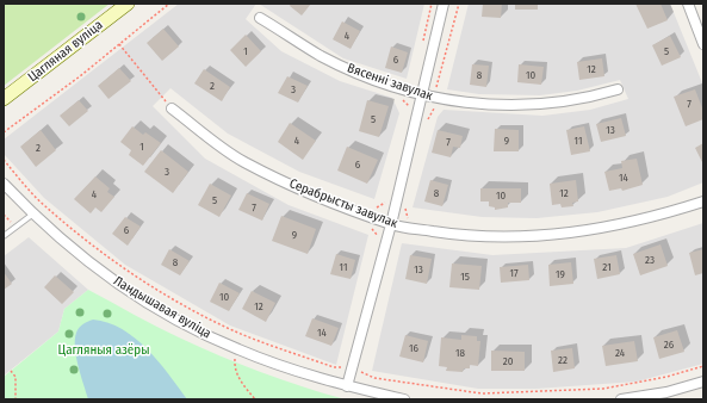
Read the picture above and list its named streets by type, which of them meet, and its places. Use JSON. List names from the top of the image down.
{
  "streets": {
    "street": [
      "Цагляная вуліца",
      "Вясенні завулак",
      "Серабрысты завулак",
      "Ландышавая вуліца"
    ]
  },
  "parks": ["Цагляныя азёры"],
  "house_numbers": [
    "4",
    "1",
    "5",
    "6",
    "12",
    "8",
    "10",
    "2",
    "3",
    "7",
    "5",
    "13",
    "4",
    "9",
    "11",
    "7",
    "1",
    "2",
    "6",
    "3",
    "14",
    "8",
    "12",
    "4",
    "10",
    "5",
    "7",
    "6",
    "9",
    "23",
    "8",
    "11",
    "21",
    "13",
    "17",
    "19",
    "15",
    "10",
    "12",
    "14",
    "26",
    "16",
    "18",
    "24",
    "22",
    "20"
  ]
}
